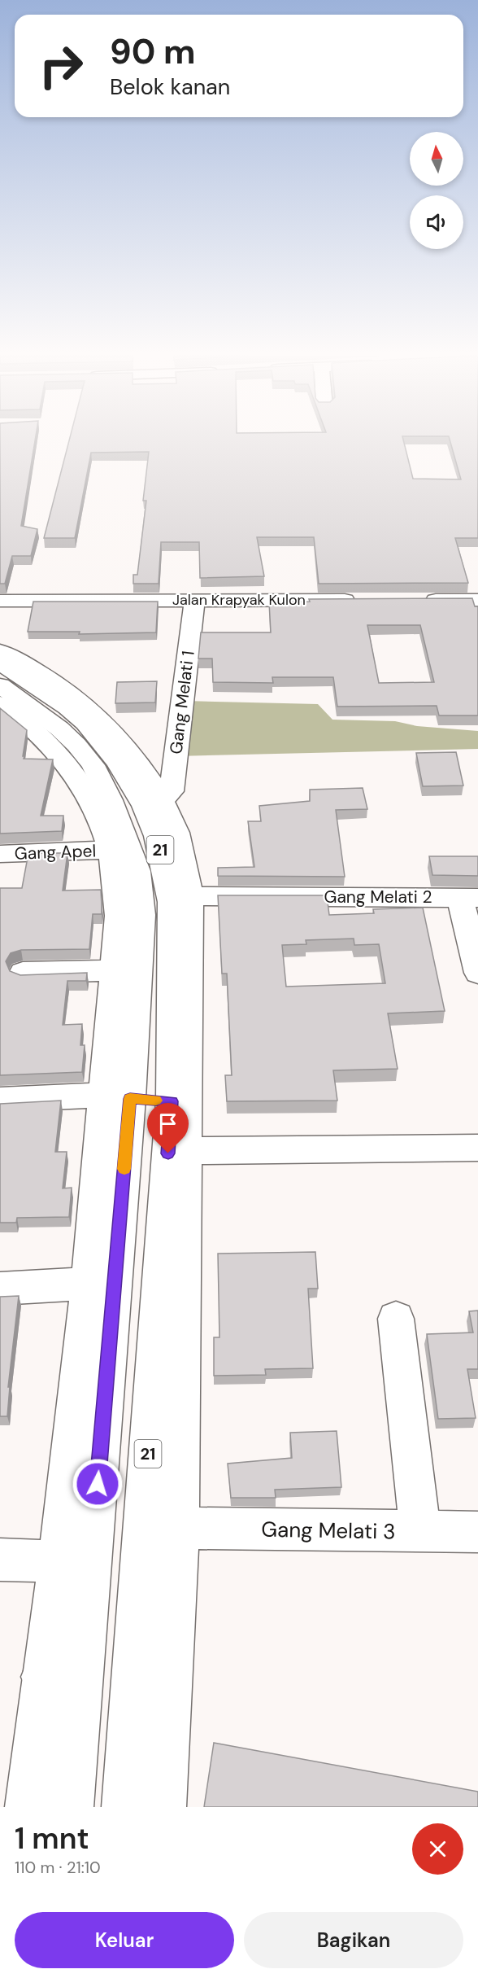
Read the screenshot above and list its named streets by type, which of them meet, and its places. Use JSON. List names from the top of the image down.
{
  "streets": {
    "main road": [
      "Jalan Krapyak Kulon",
      "Gang Melati 1",
      "21",
      "Gang Apel",
      "Gang Melati 2",
      "Gang Melati 3"
    ]
  },
  "crossings": [
    ["Jalan Krapyak Kulon", "Gang Melati 1"]
  ],
  "north": "top",
  "page": {
    "turn": ["90 m", "Belok kanan"],
    "heading": ["1 mnt", "110 m · 21:10"],
    "buttons": ["Keluar", "Bagikan"]
  }
}
